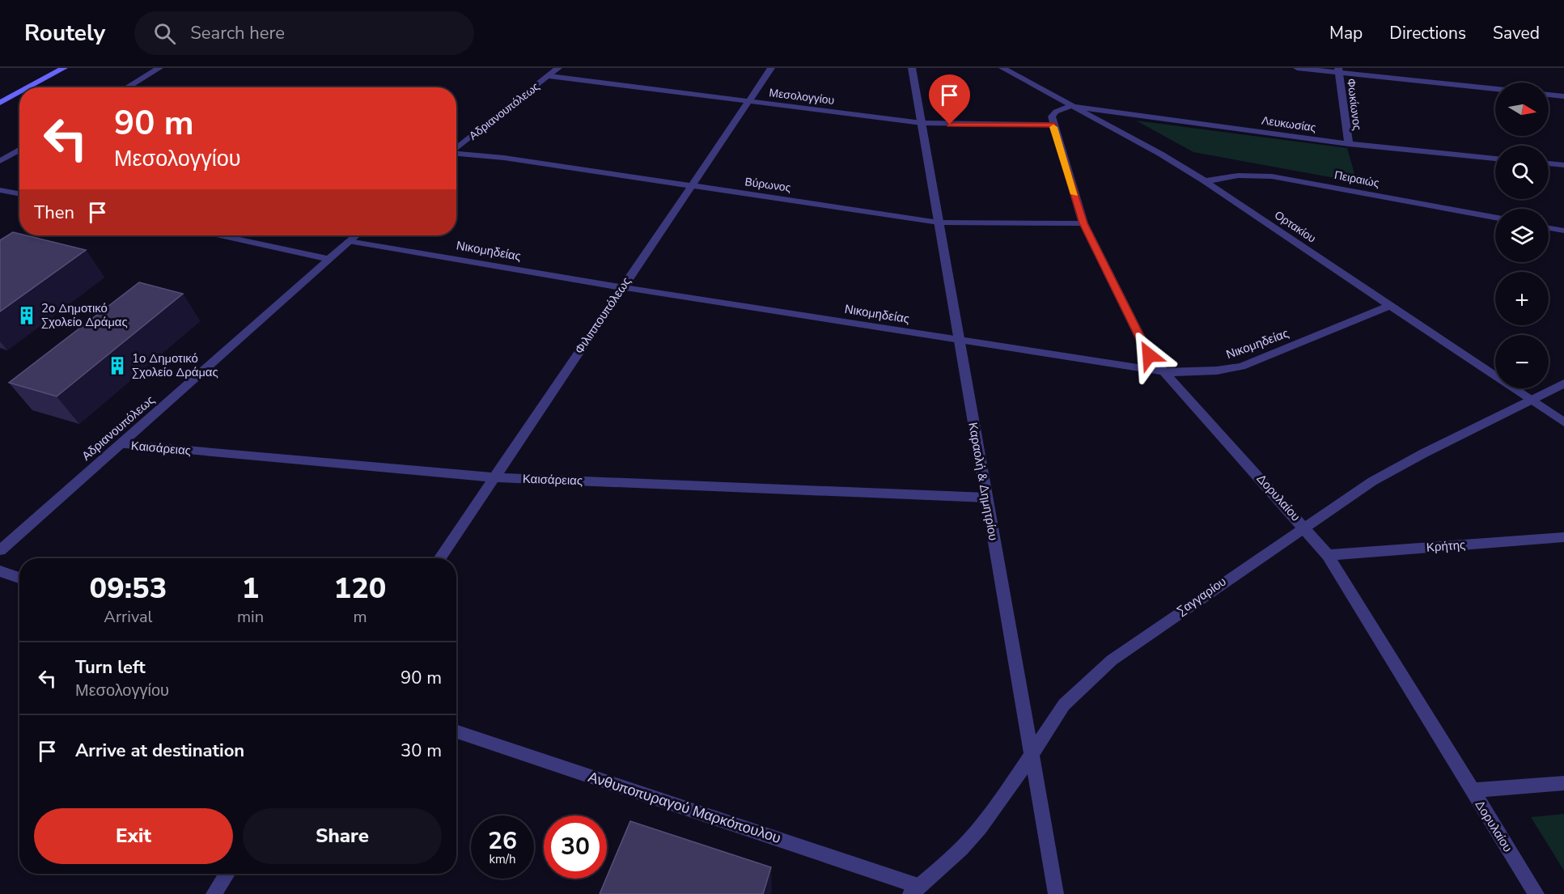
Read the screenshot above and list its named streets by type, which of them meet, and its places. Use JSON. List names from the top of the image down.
{
  "streets": {
    "street": [
      "Μεσολογγίου",
      "Φωκίωνος",
      "Αδριανουπόλεως",
      "Λευκωσίας",
      "Πειραιώς",
      "Βύρωνος",
      "Ορτακίου",
      "Νικομηδείας",
      "Φιλιππουπόλεως",
      "Καισάρειας",
      "Καραολή & Δημητρίου",
      "Δορυλαίου",
      "Κρήτης",
      "Σαγγαρίου",
      "Ανθυποπυραγού Μαρκόπουλου"
    ]
  },
  "crossings": [
    ["Μεσολογγίου", "Αδριανουπόλεως"],
    ["Μεσολογγίου", "Φιλιππουπόλεως"],
    ["Μεσολογγίου", "Καραολή & Δημητρίου"],
    ["Μεσολογγίου", "Δορυλαίου"],
    ["Φωκίωνος", "Λευκωσίας"],
    ["Αδριανουπόλεως", "Νικομηδείας"],
    ["Αδριανουπόλεως", "Καισάρειας"],
    ["Λευκωσίας", "Ορτακίου"],
    ["Πειραιώς", "Ορτακίου"],
    ["Βύρωνος", "Φιλιππουπόλεως"],
    ["Βύρωνος", "Καραολή & Δημητρίου"],
    ["Βύρωνος", "Δορυλαίου"],
    ["Ορτακίου", "Νικομηδείας"],
    ["Ορτακίου", "Σαγγαρίου"],
    ["Νικομηδείας", "Φιλιππουπόλεως"],
    ["Νικομηδείας", "Καραολή & Δημητρίου"],
    ["Νικομηδείας", "Δορυλαίου"],
    ["Φιλιππουπόλεως", "Καισάρειας"],
    ["Καισάρειας", "Καραολή & Δημητρίου"],
    ["Καραολή & Δημητρίου", "Σαγγαρίου"],
    ["Δορυλαίου", "Κρήτης"],
    ["Δορυλαίου", "Σαγγαρίου"],
    ["Σαγγαρίου", "Ανθυποπυραγού Μαρκόπουλου"]
  ],
  "places": {
    "building": ["2ο Δημοτικό Σχολείο Δράμας", "1ο Δημοτικό Σχολείο Δράμας"]
  },
  "north": "right",
  "page": {
    "header": "Routely",
    "search": "Search here",
    "nav": ["Map", "Directions", "Saved"],
    "map_buttons": ["+", "−"],
    "turn": ["90 m", "Μεσολογγίου"],
    "then": "Then",
    "eta": [
      "09:53",
      "Arrival",
      "1",
      "min",
      "120",
      "m"
    ],
    "list": [
      {
        "name": "Turn left",
        "note": "Μεσολογγίου",
        "value": "90 m"
      },
      {
        "name": "Arrive at destination",
        "value": "30 m"
      }
    ],
    "buttons": ["Exit", "Share"],
    "speed": "26 km/h",
    "limit": "30"
  }
}
